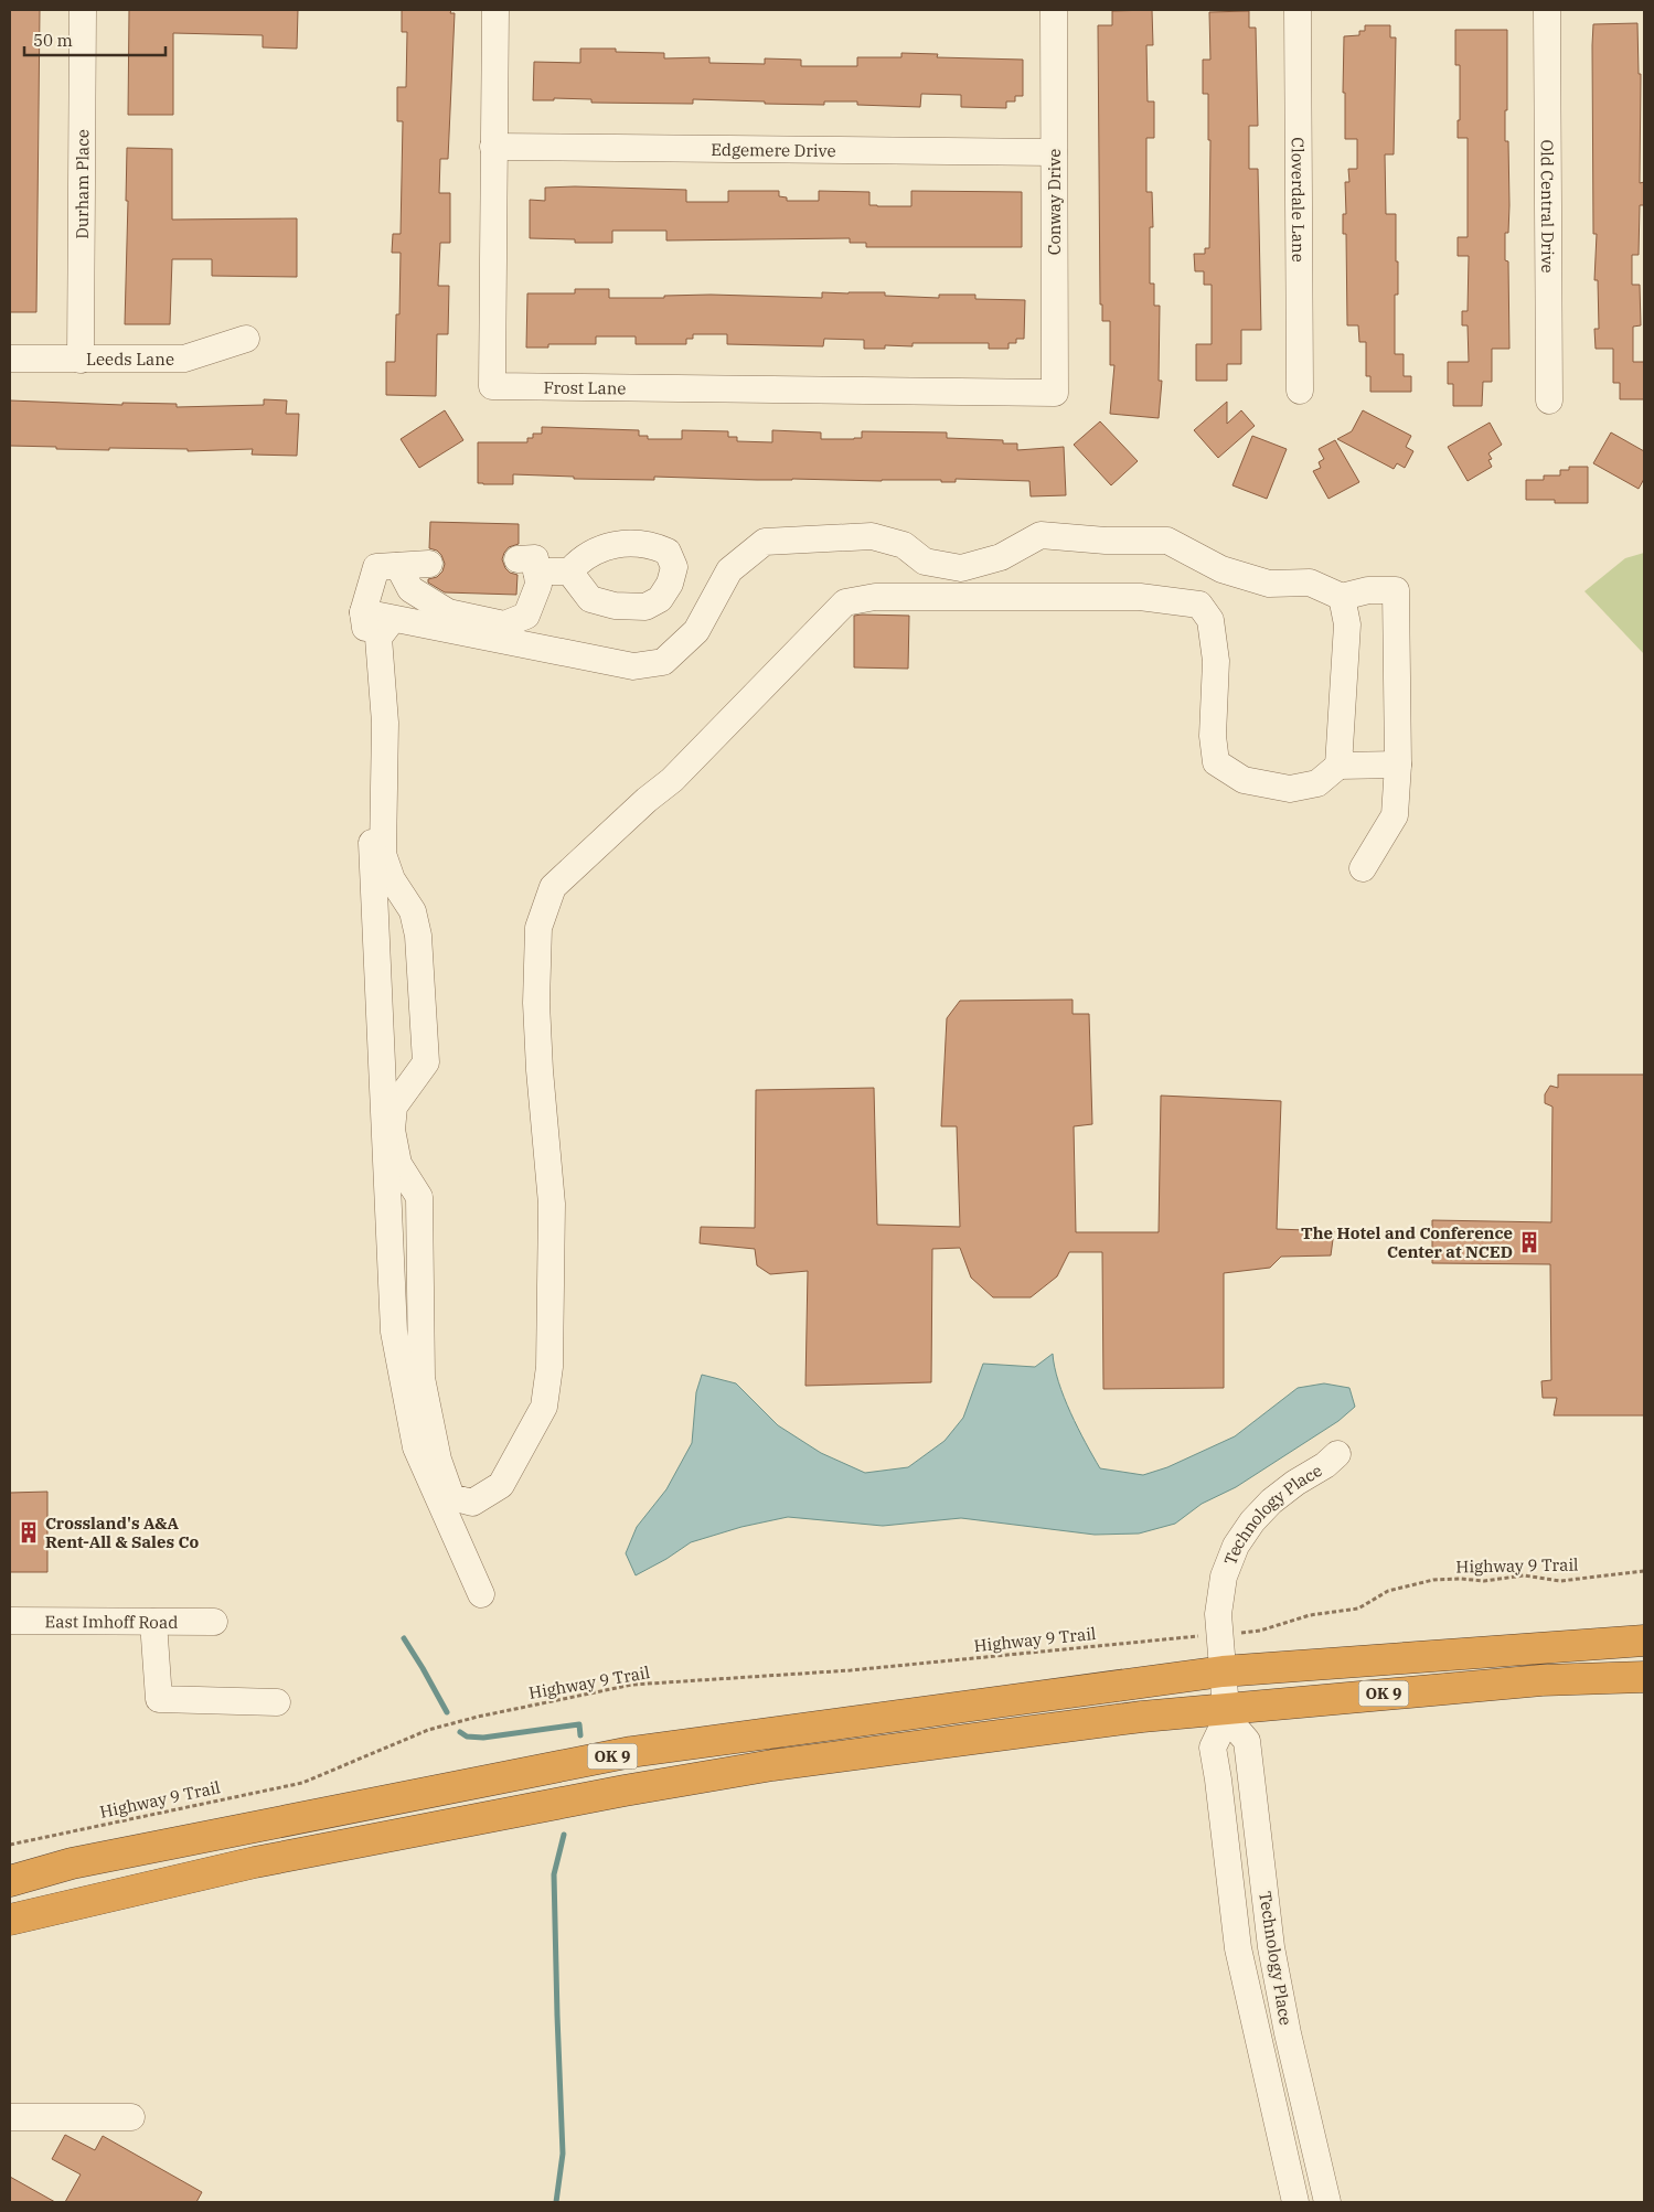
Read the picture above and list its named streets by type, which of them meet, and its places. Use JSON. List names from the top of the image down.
{
  "streets": {
    "highway": ["OK 9"],
    "street": [
      "Edgemere Drive",
      "Durham Place",
      "Cloverdale Lane",
      "Conway Drive",
      "Old Central Drive",
      "Leeds Lane",
      "Frost Lane",
      "Technology Place",
      "East Imhoff Road"
    ],
    "path": ["Highway 9 Trail"]
  },
  "crossings": [
    ["Edgemere Drive", "Conway Drive"],
    ["Edgemere Drive", "Frost Lane"],
    ["Durham Place", "Leeds Lane"],
    ["Conway Drive", "Frost Lane"],
    ["Technology Place", "OK 9"]
  ],
  "places": {
    "building": ["The Hotel and Conference Center at NCED", "Crossland's A&A Rent-All & Sales Co"]
  },
  "scale_bar": "50 m"
}
